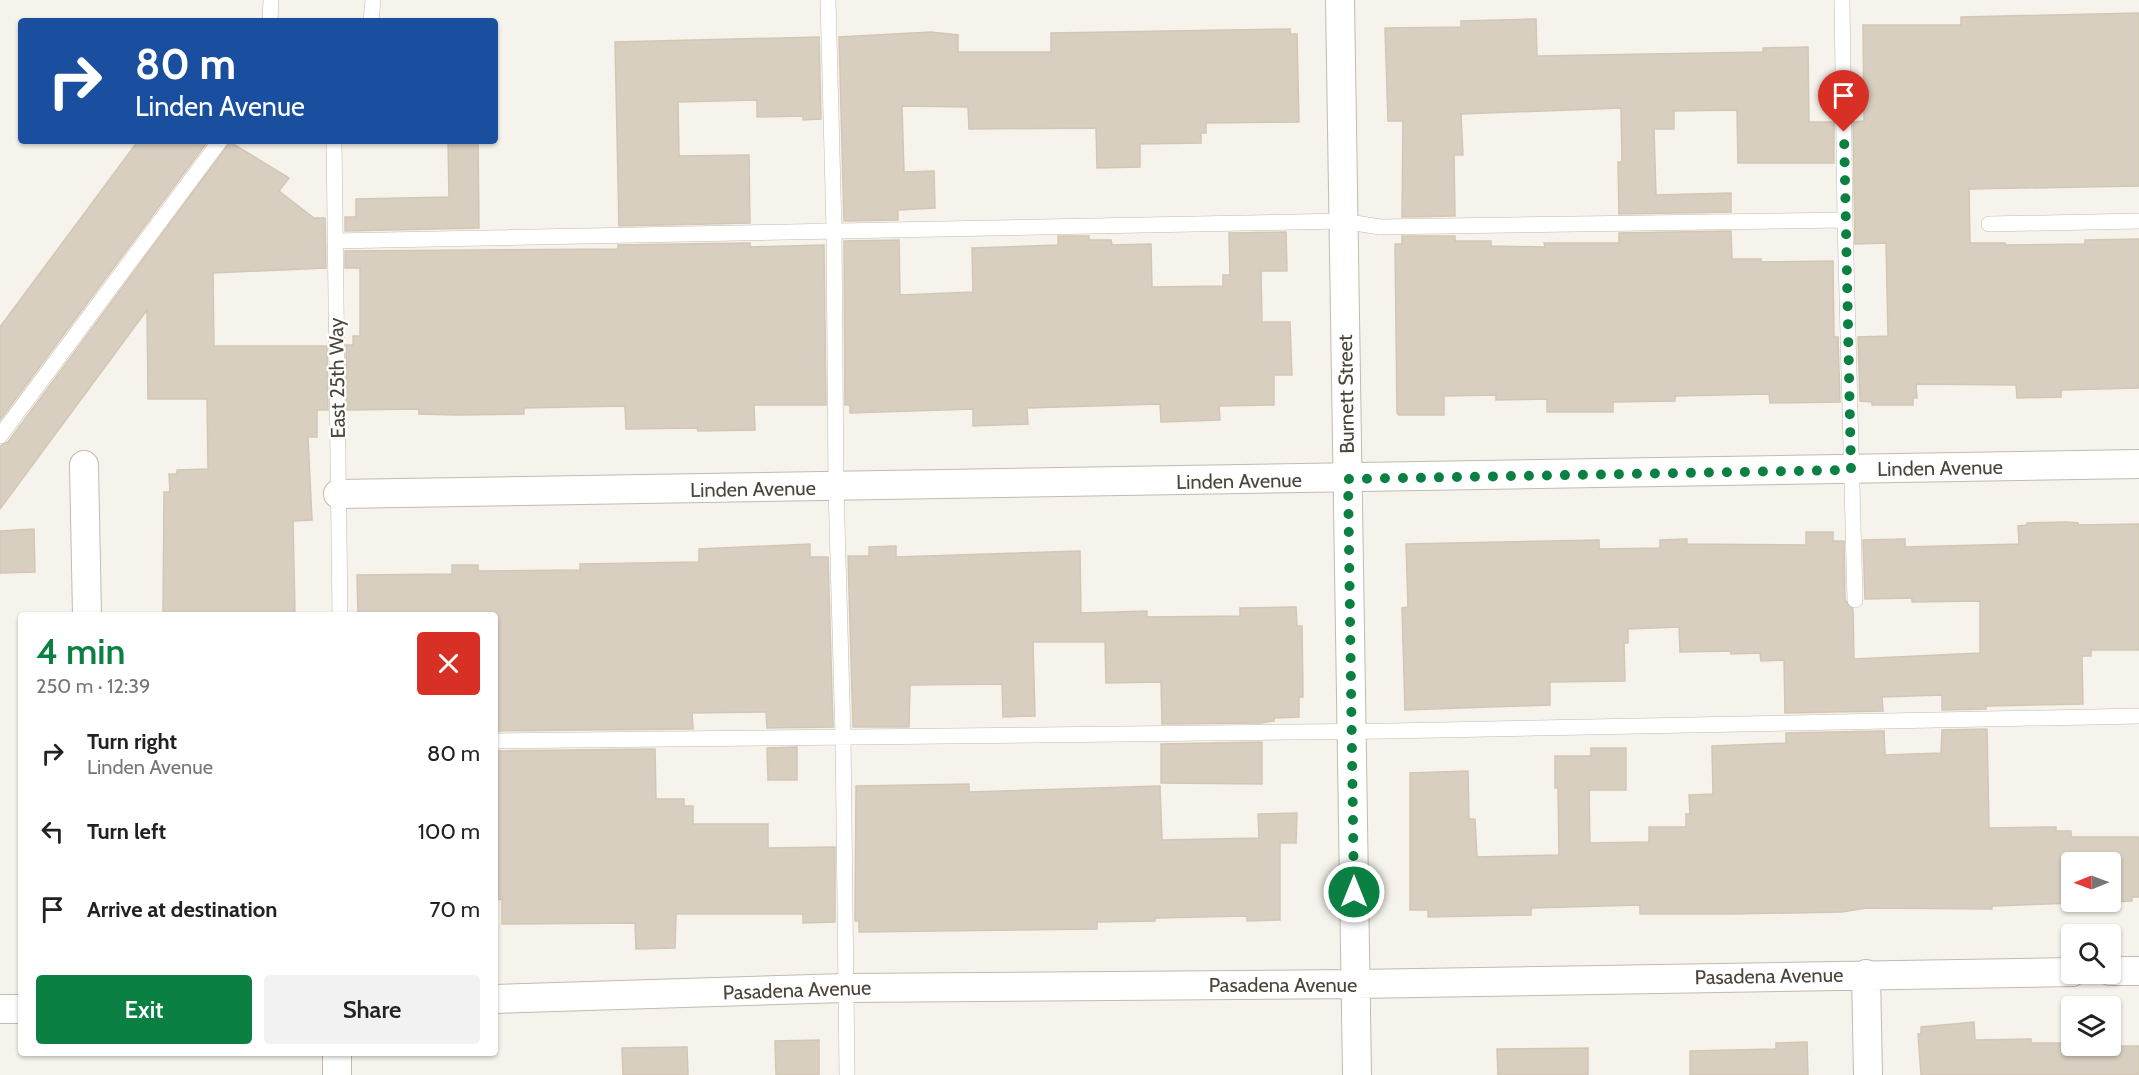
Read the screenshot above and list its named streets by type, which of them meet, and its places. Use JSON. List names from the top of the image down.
{
  "streets": {
    "street": ["Burnett Street", "Linden Avenue", "Pasadena Avenue"],
    "lane": ["East 25th Way"]
  },
  "crossings": [
    ["East 25th Way", "Linden Avenue"],
    ["Burnett Street", "Linden Avenue"],
    ["Burnett Street", "Pasadena Avenue"]
  ],
  "north": "left",
  "page": {
    "turn": ["80 m", "Linden Avenue"],
    "heading": ["4 min", "250 m · 12:39"],
    "list": [
      {
        "name": "Turn right",
        "note": "Linden Avenue",
        "value": "80 m"
      },
      {
        "name": "Turn left",
        "value": "100 m"
      },
      {
        "name": "Arrive at destination",
        "value": "70 m"
      }
    ],
    "buttons": ["Exit", "Share"]
  }
}
